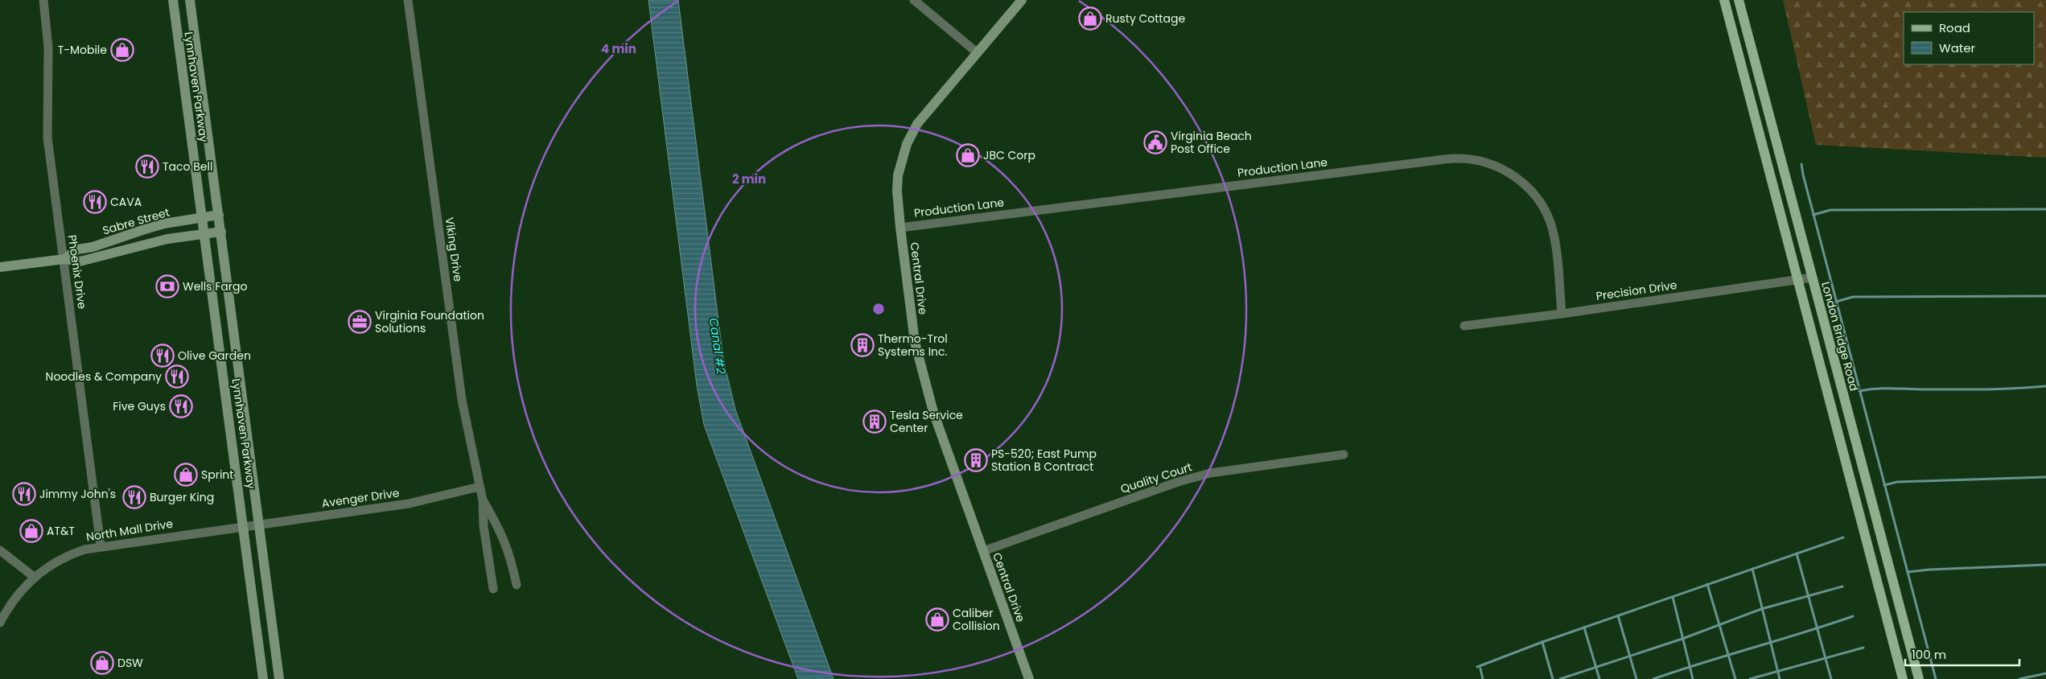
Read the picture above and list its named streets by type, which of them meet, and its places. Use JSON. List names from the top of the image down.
{
  "streets": {
    "main road": [
      "Lynnhaven Parkway",
      "Sabre Street",
      "Central Drive",
      "London Bridge Road"
    ],
    "street": [
      "Production Lane",
      "Viking Drive",
      "Phoenix Drive",
      "Precision Drive",
      "Quality Court",
      "Avenger Drive",
      "North Mall Drive"
    ]
  },
  "crossings": [
    ["Lynnhaven Parkway", "Sabre Street"],
    ["Lynnhaven Parkway", "Avenger Drive"],
    ["Lynnhaven Parkway", "North Mall Drive"],
    ["Production Lane", "Central Drive"],
    ["Production Lane", "Precision Drive"],
    ["Sabre Street", "Phoenix Drive"],
    ["Viking Drive", "Avenger Drive"],
    ["Phoenix Drive", "North Mall Drive"],
    ["Central Drive", "Quality Court"],
    ["Precision Drive", "London Bridge Road"],
    ["Avenger Drive", "North Mall Drive"]
  ],
  "water": ["Canal #2"],
  "places": {
    "shop": [
      "Rusty Cottage",
      "T-Mobile",
      "JBC Corp",
      "Sprint",
      "AT&T",
      "Caliber Collision",
      "DSW"
    ],
    "public building": ["Virginia Beach Post Office"],
    "restaurant": [
      "Taco Bell",
      "CAVA",
      "Olive Garden",
      "Noodles & Company",
      "Five Guys",
      "Jimmy John's",
      "Burger King"
    ],
    "bank": ["Wells Fargo"],
    "office": ["Virginia Foundation Solutions"],
    "building": ["Thermo-Trol Systems Inc.", "Tesla Service Center", "PS-520; East Pump Station B Contract"]
  },
  "legend": ["Road", "Water"],
  "scale_bar": "100 m",
  "rings": ["4 min", "2 min"]
}
